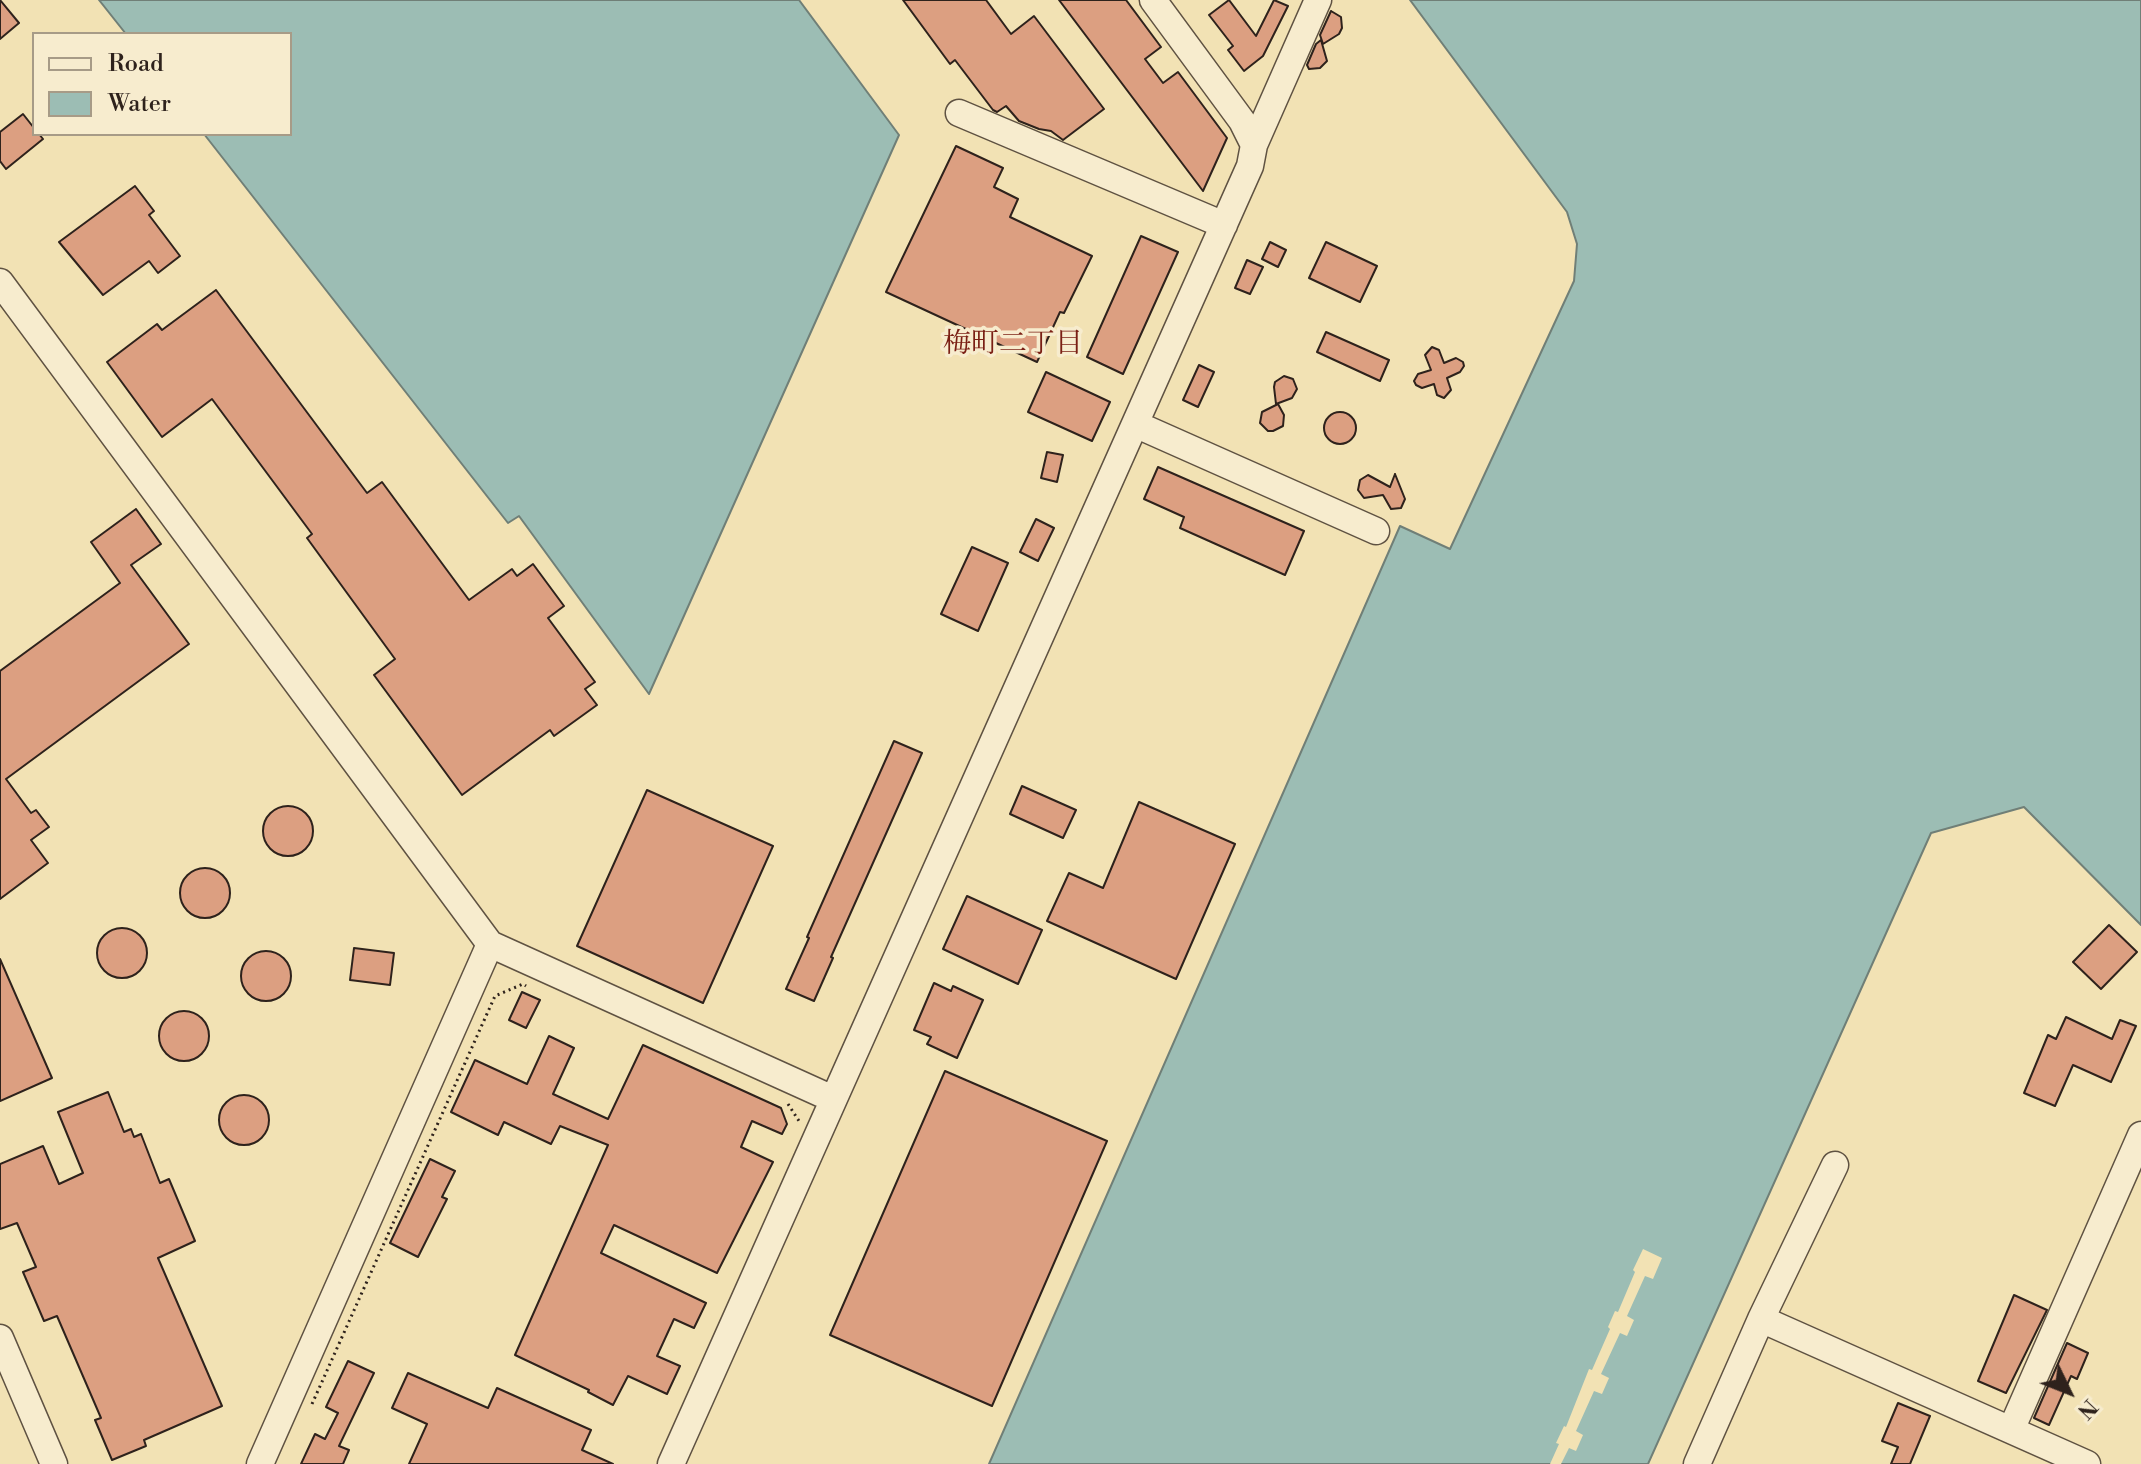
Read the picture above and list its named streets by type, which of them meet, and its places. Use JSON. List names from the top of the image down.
{
  "districts": ["梅町二丁目"],
  "legend": ["Road", "Water"],
  "north": "bottom right"
}
